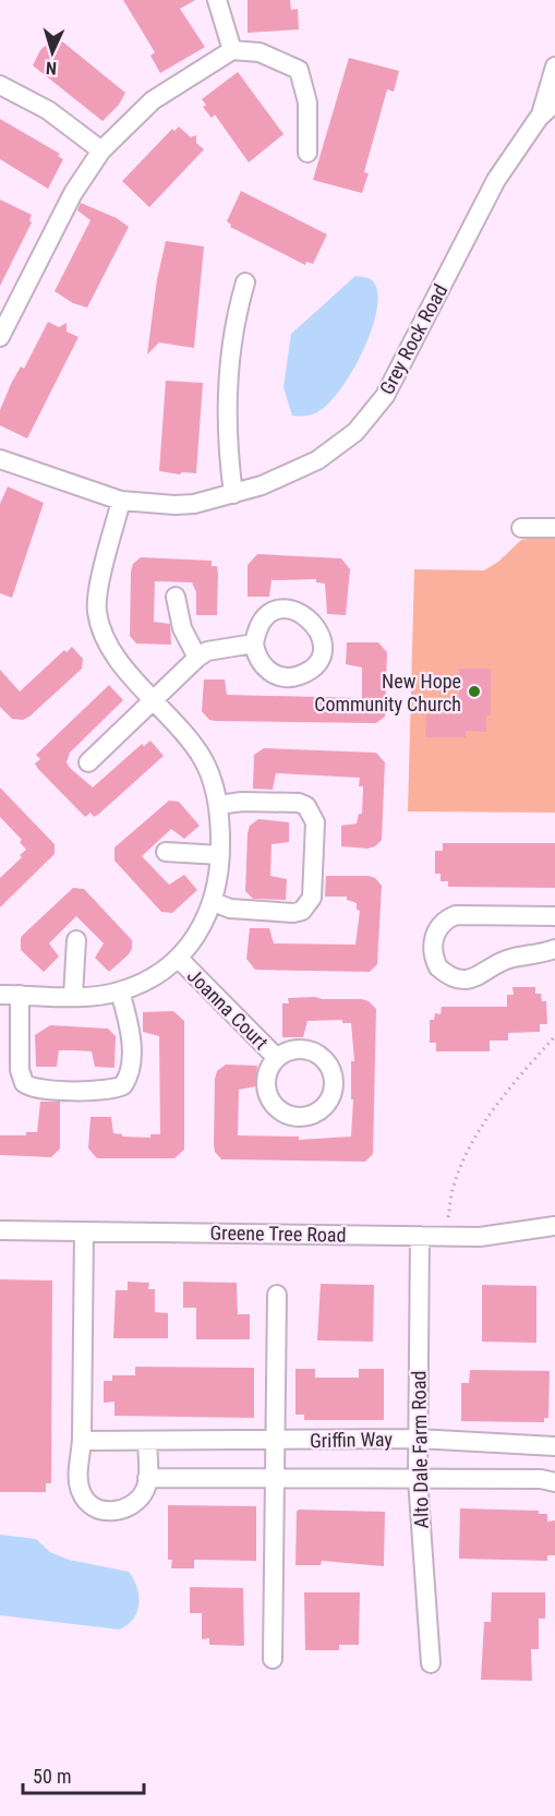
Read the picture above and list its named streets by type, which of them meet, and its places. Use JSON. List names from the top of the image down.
{
  "streets": {
    "street": [
      "Grey Rock Road",
      "Joanna Court",
      "Greene Tree Road",
      "Griffin Way",
      "Alto Dale Farm Road"
    ]
  },
  "crossings": [
    ["Greene Tree Road", "Alto Dale Farm Road"],
    ["Griffin Way", "Alto Dale Farm Road"]
  ],
  "places": ["New Hope Community Church"],
  "scale_bar": "50 m",
  "north": "bottom"
}
